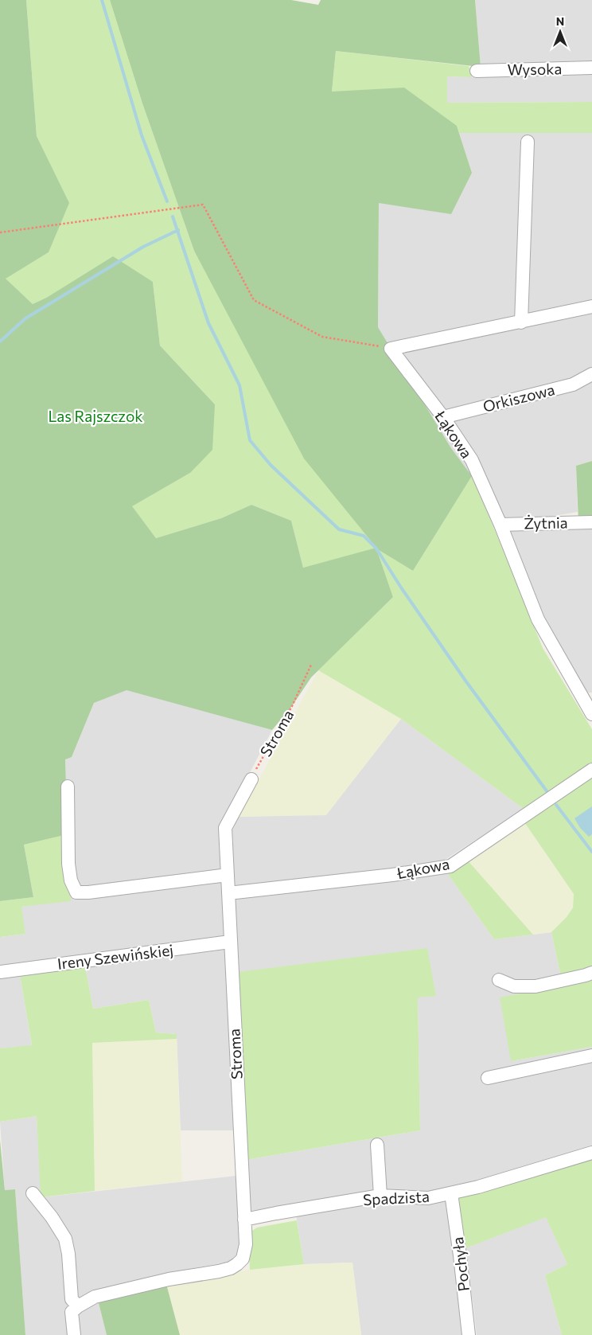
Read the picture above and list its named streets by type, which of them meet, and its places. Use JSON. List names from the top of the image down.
{
  "streets": {
    "street": [
      "Wysoka",
      "Orkiszowa",
      "Łąkowa",
      "Żytnia",
      "Stroma",
      "Ireny Szewińskiej",
      "Spadzista",
      "Pochyła"
    ]
  },
  "crossings": [
    ["Orkiszowa", "Łąkowa"],
    ["Łąkowa", "Żytnia"],
    ["Łąkowa", "Stroma"],
    ["Stroma", "Ireny Szewińskiej"],
    ["Stroma", "Spadzista"],
    ["Spadzista", "Pochyła"]
  ],
  "parks": ["Las Rajszczok"],
  "north": "top"
}
